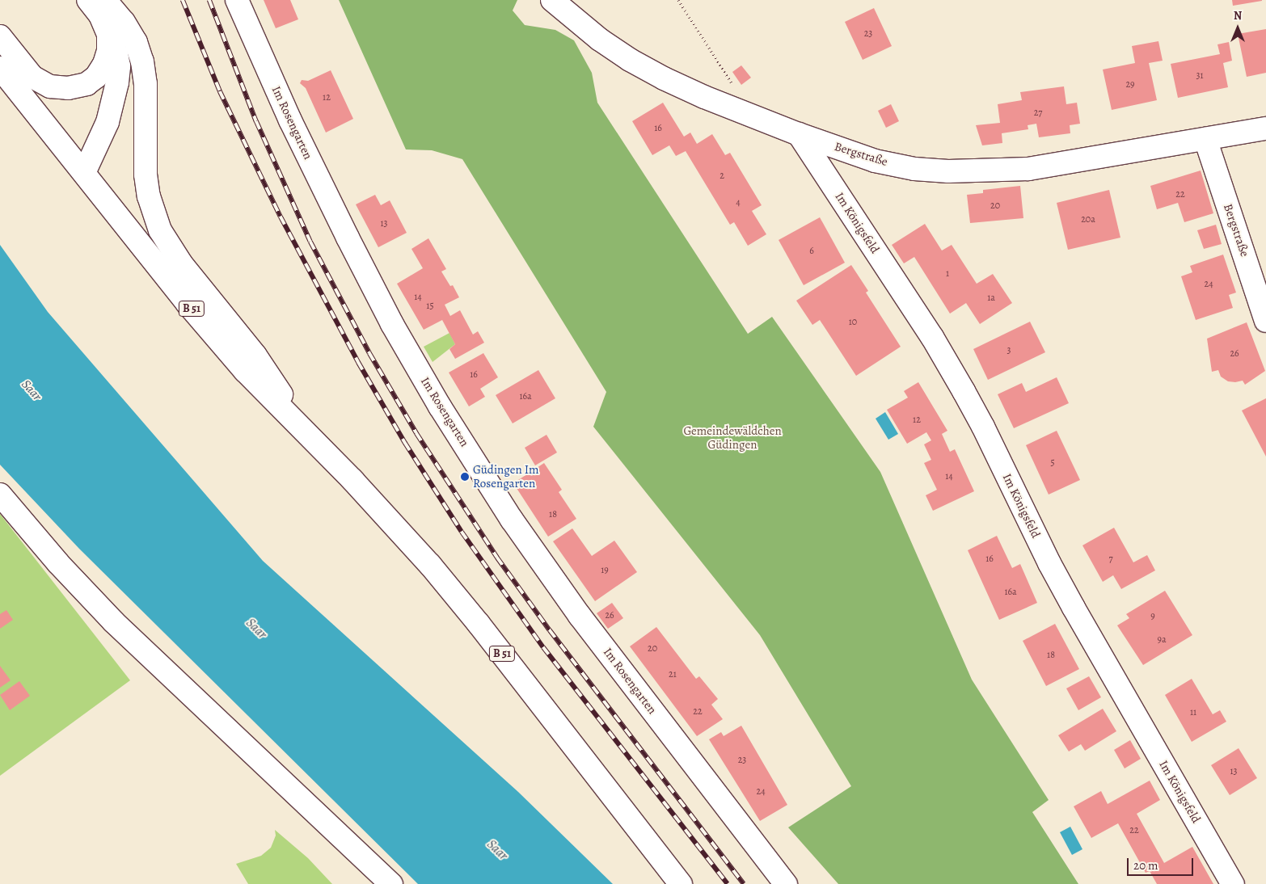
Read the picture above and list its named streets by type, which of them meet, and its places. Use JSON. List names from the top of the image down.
{
  "streets": {
    "street": [
      "Im Rosengarten",
      "Bergstraße",
      "Im Königsfeld",
      "B 51"
    ]
  },
  "crossings": [
    ["Bergstraße", "Im Königsfeld"]
  ],
  "water": ["Saar"],
  "parks": ["Gemeindewäldchen Güdingen"],
  "places": ["Güdingen Im Rosengarten"],
  "house_numbers": [
    "23",
    "31",
    "29",
    "12",
    "27",
    "16",
    "2",
    "22",
    "4",
    "20",
    "20a",
    "13",
    "6",
    "1",
    "24",
    "14",
    "1a",
    "15",
    "10",
    "3",
    "26",
    "16",
    "16a",
    "12",
    "5",
    "14",
    "18",
    "16",
    "7",
    "19",
    "16a",
    "26",
    "9",
    "9a",
    "20",
    "18",
    "21",
    "22",
    "11",
    "23",
    "13",
    "24",
    "22"
  ],
  "scale_bar": "20 m",
  "north": "top"
}
